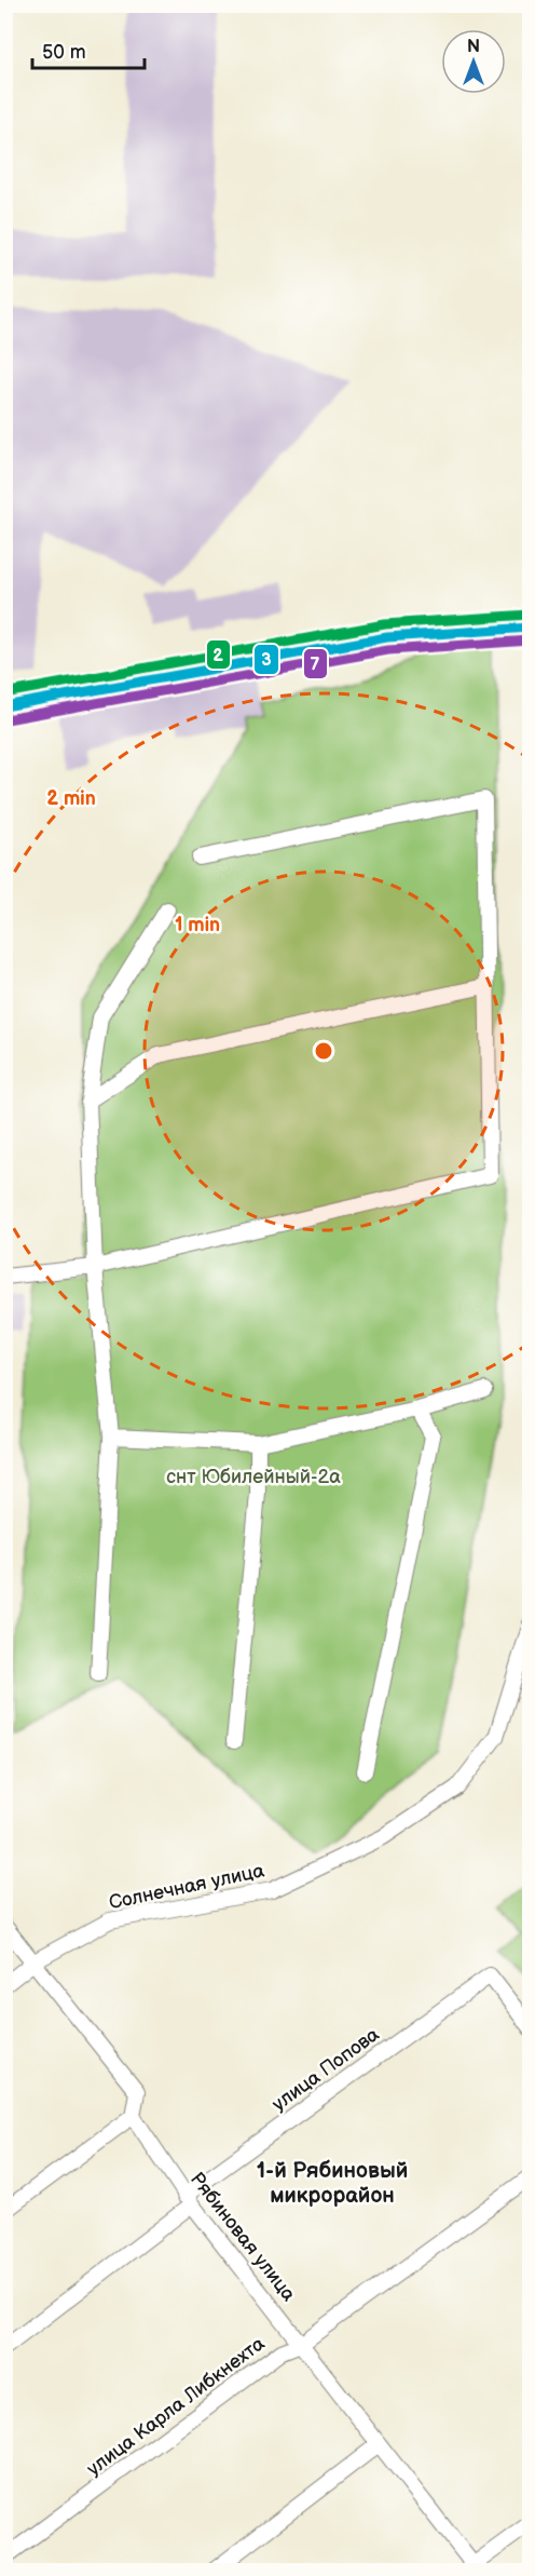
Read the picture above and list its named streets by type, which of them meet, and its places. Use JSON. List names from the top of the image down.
{
  "streets": {
    "street": [
      "Солнечная улица",
      "улица Попова",
      "Рябиновая улица",
      "улица Карла Либкнехта"
    ]
  },
  "crossings": [
    ["улица Попова", "Рябиновая улица"],
    ["Рябиновая улица", "улица Карла Либкнехта"]
  ],
  "districts": ["1-й Рябиновый микрорайон"],
  "parks": ["снт Юбилейный-2а"],
  "lines": ["transit line 2", "transit line 3", "transit line 7"],
  "scale_bar": "50 m",
  "north": "top",
  "rings": ["2 min", "1 min"]
}
